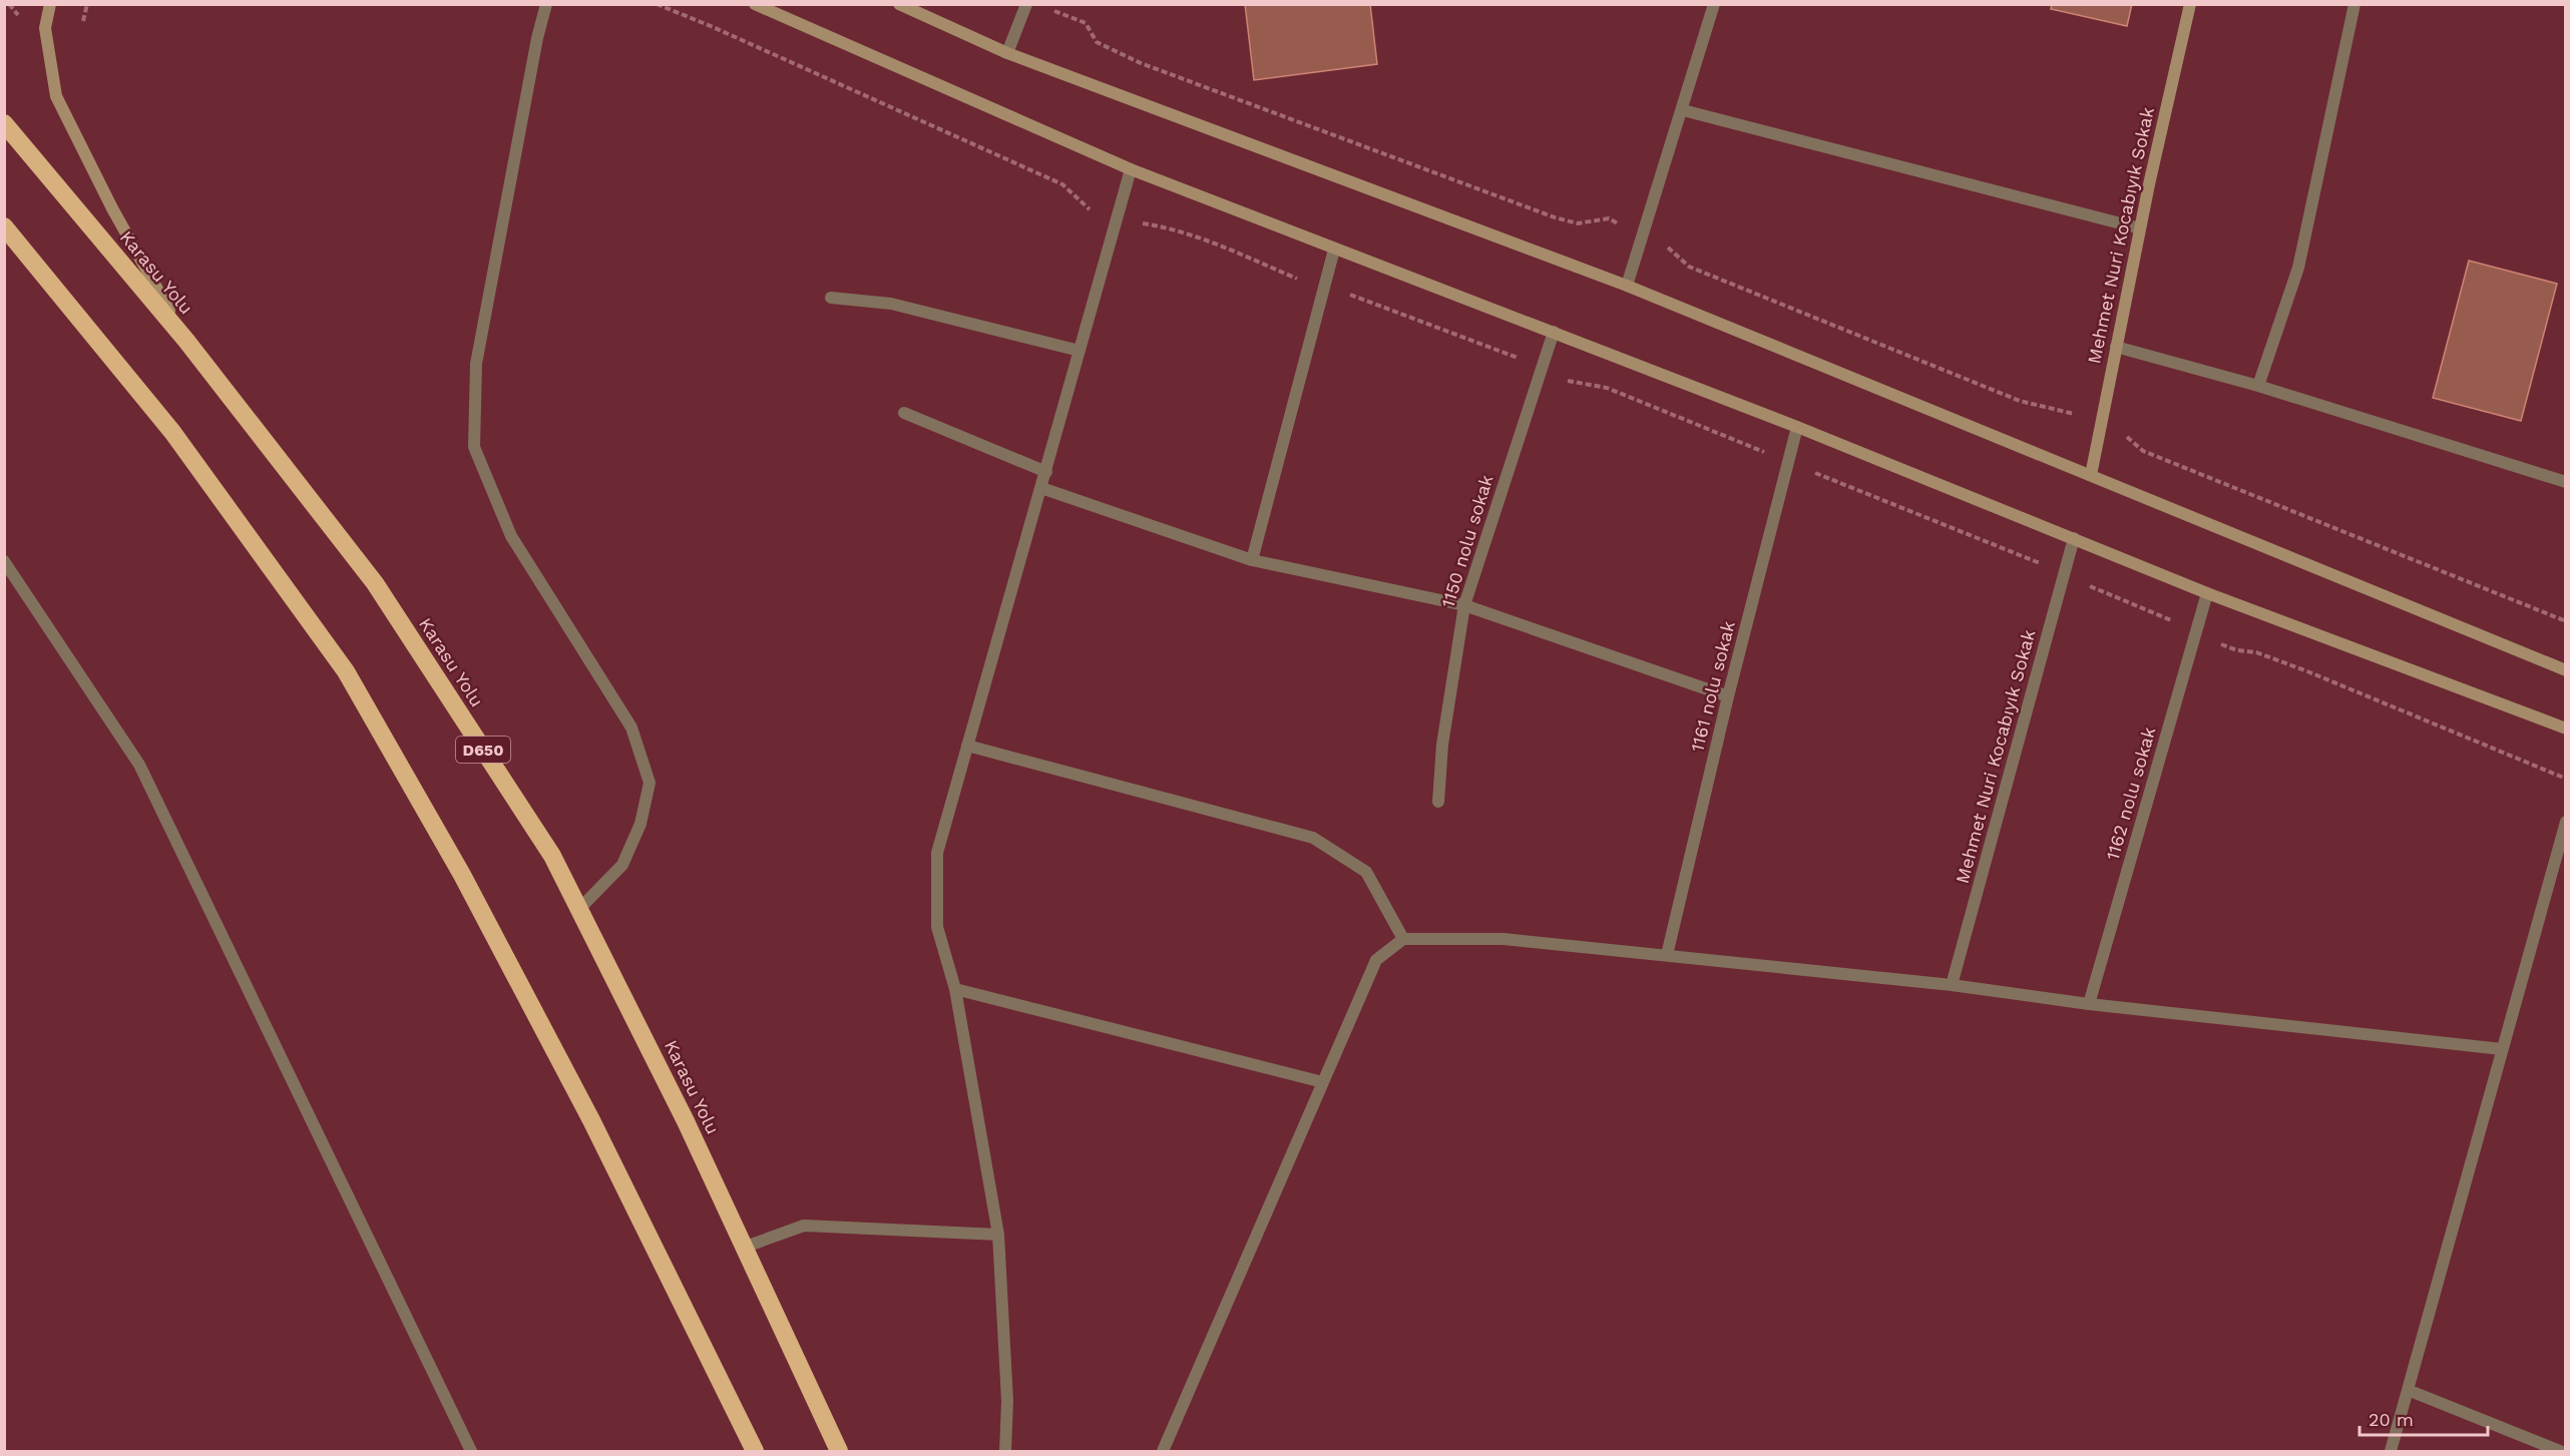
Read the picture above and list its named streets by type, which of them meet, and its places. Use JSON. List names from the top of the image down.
{
  "streets": {
    "highway": ["Karasu Yolu", "D650"],
    "main road": ["Mehmet Nuri Kocabıyık Sokak"],
    "street": ["1150 nolu sokak", "1161 nolu sokak", "1162 nolu sokak"]
  },
  "scale_bar": "20 m"
}
